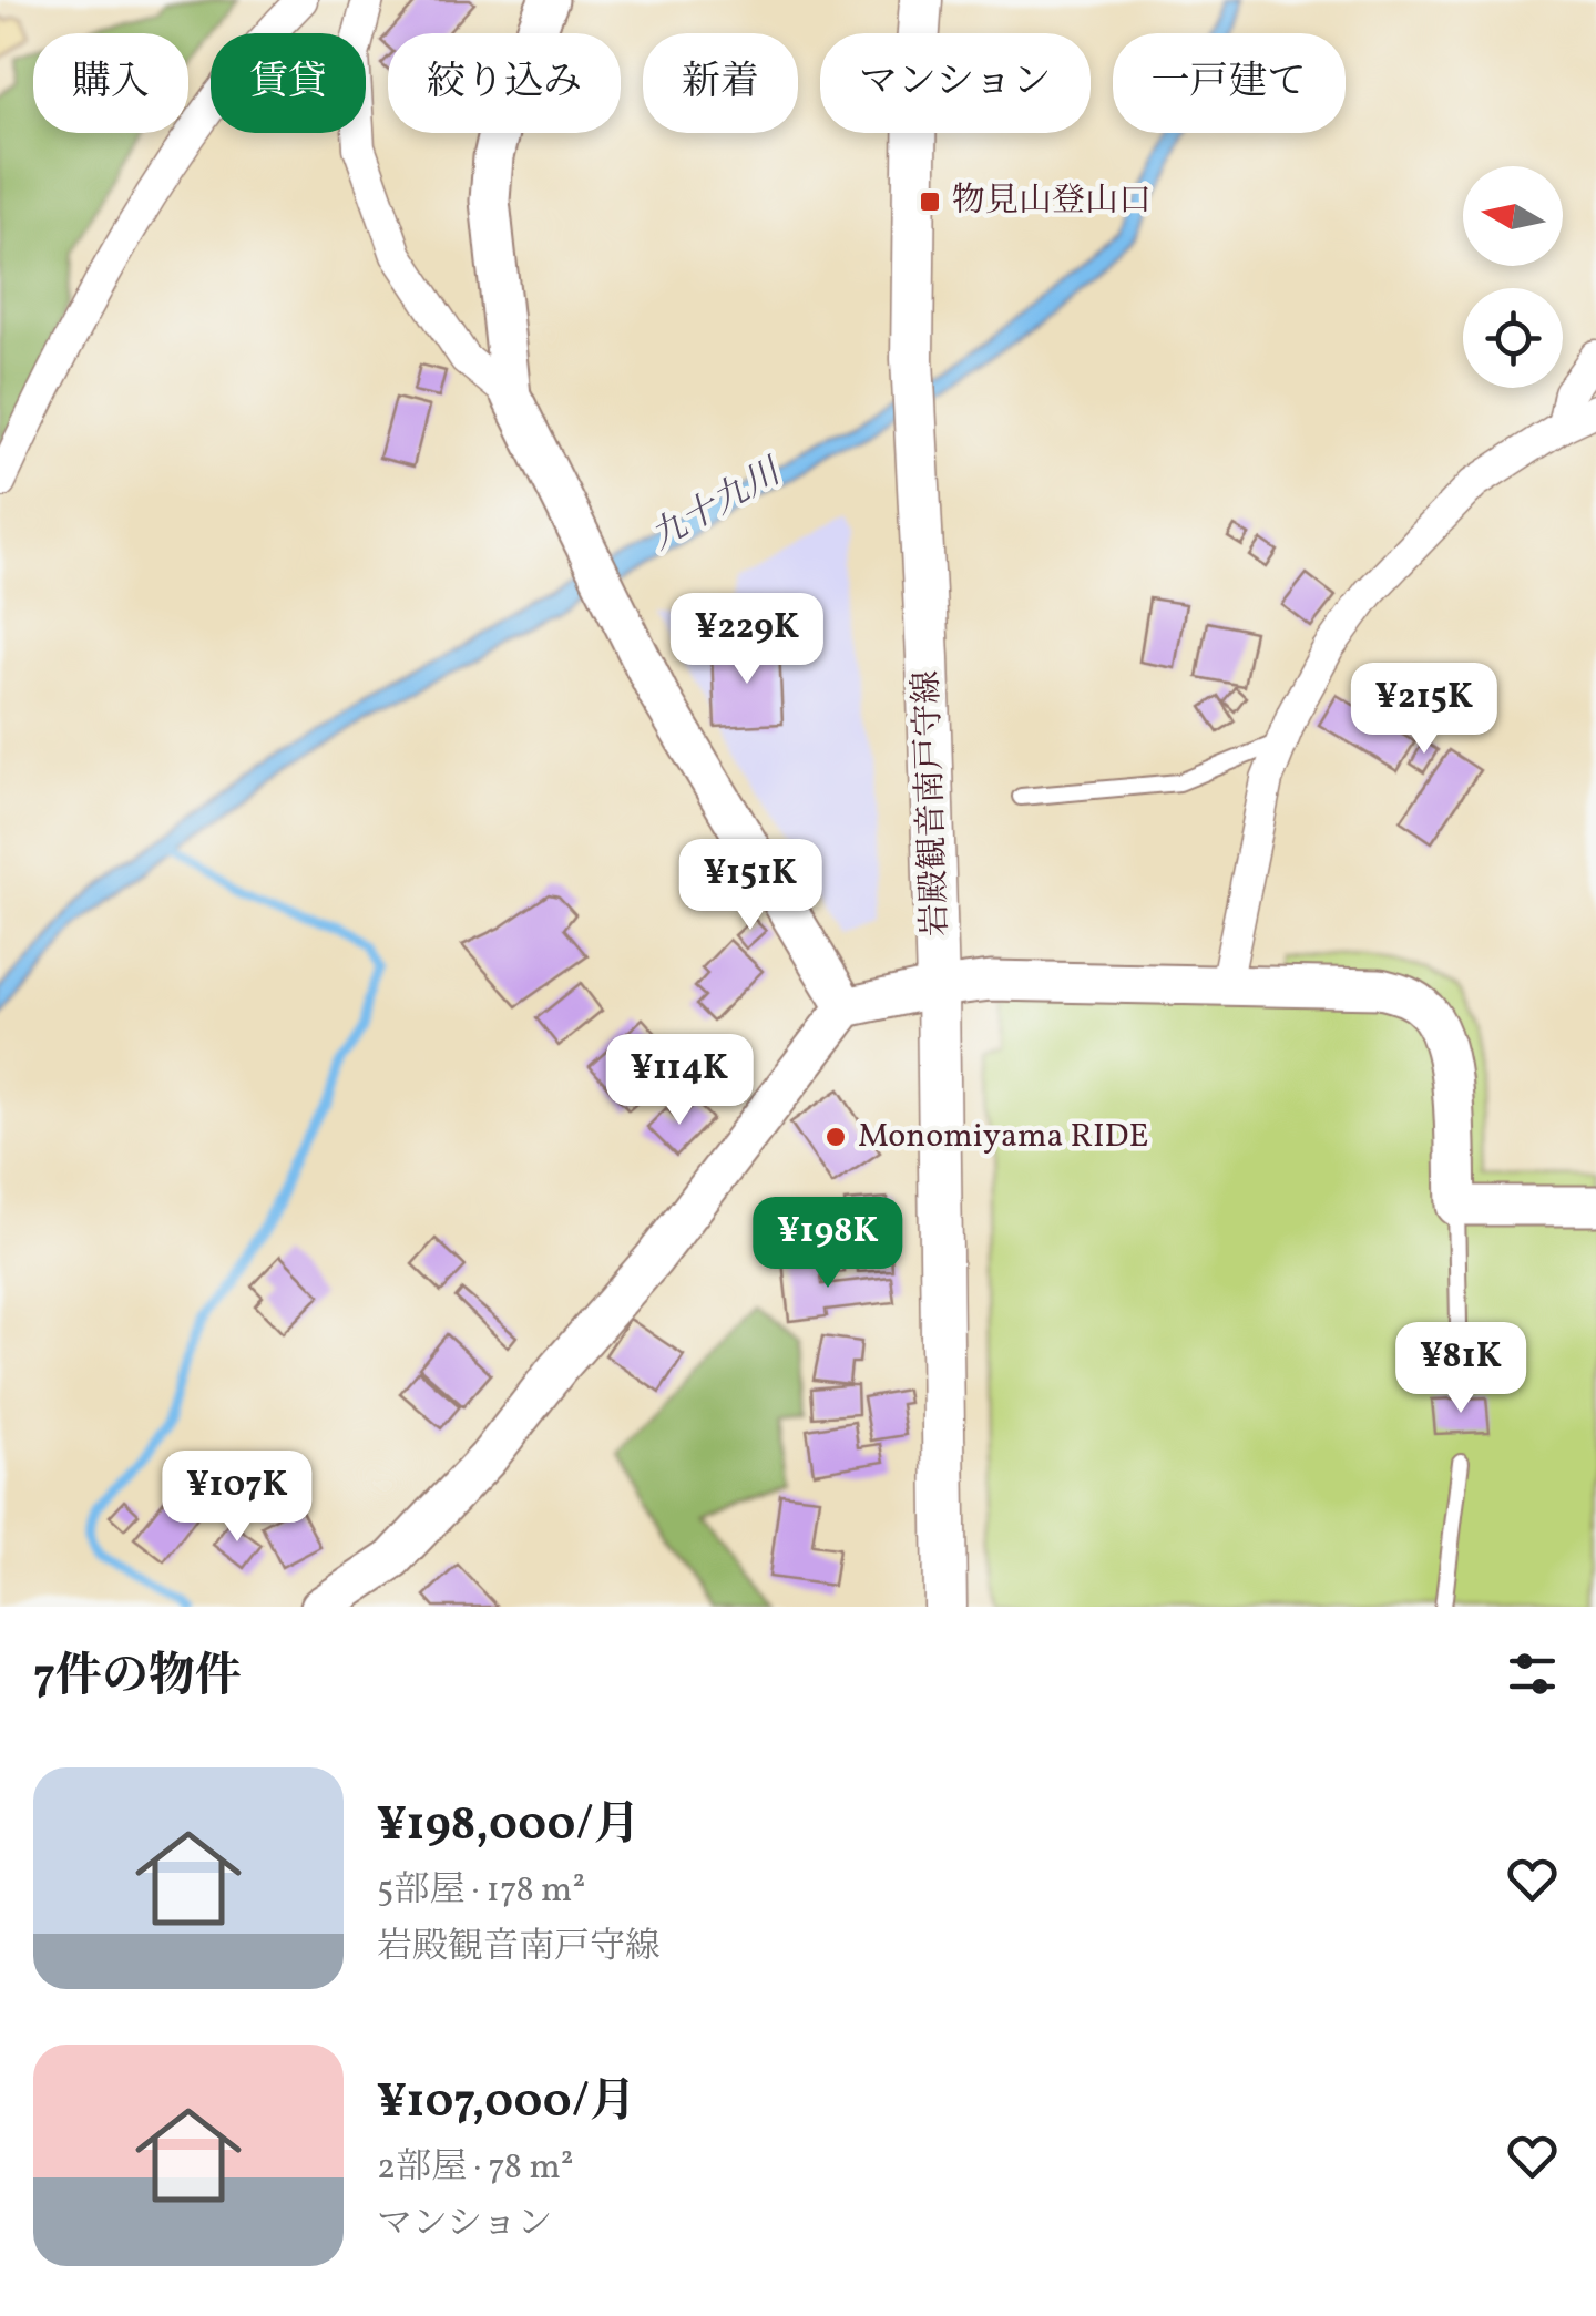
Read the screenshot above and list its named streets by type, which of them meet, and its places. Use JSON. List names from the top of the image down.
{
  "streets": {
    "main road": ["岩殿観音南戸守線"]
  },
  "water": ["九十九川"],
  "places": {
    "transit": ["物見山登山口"],
    "other": ["Monomiyama RIDE"]
  },
  "north": "left",
  "page": {
    "chip": [
      "購入",
      "賃貸",
      "絞り込み",
      "新着",
      "マンション",
      "一戸建て"
    ],
    "price": [
      "¥229K",
      "¥215K",
      "¥151K",
      "¥114K",
      "¥198K",
      "¥81K",
      "¥107K"
    ],
    "heading": "7件の物件",
    "list": [
      {
        "name": "¥198,000/月",
        "note": "5部屋 · 178 m² · 岩殿観音南戸守線"
      },
      {
        "name": "¥107,000/月",
        "note": "2部屋 · 78 m² · マンション"
      }
    ]
  }
}
